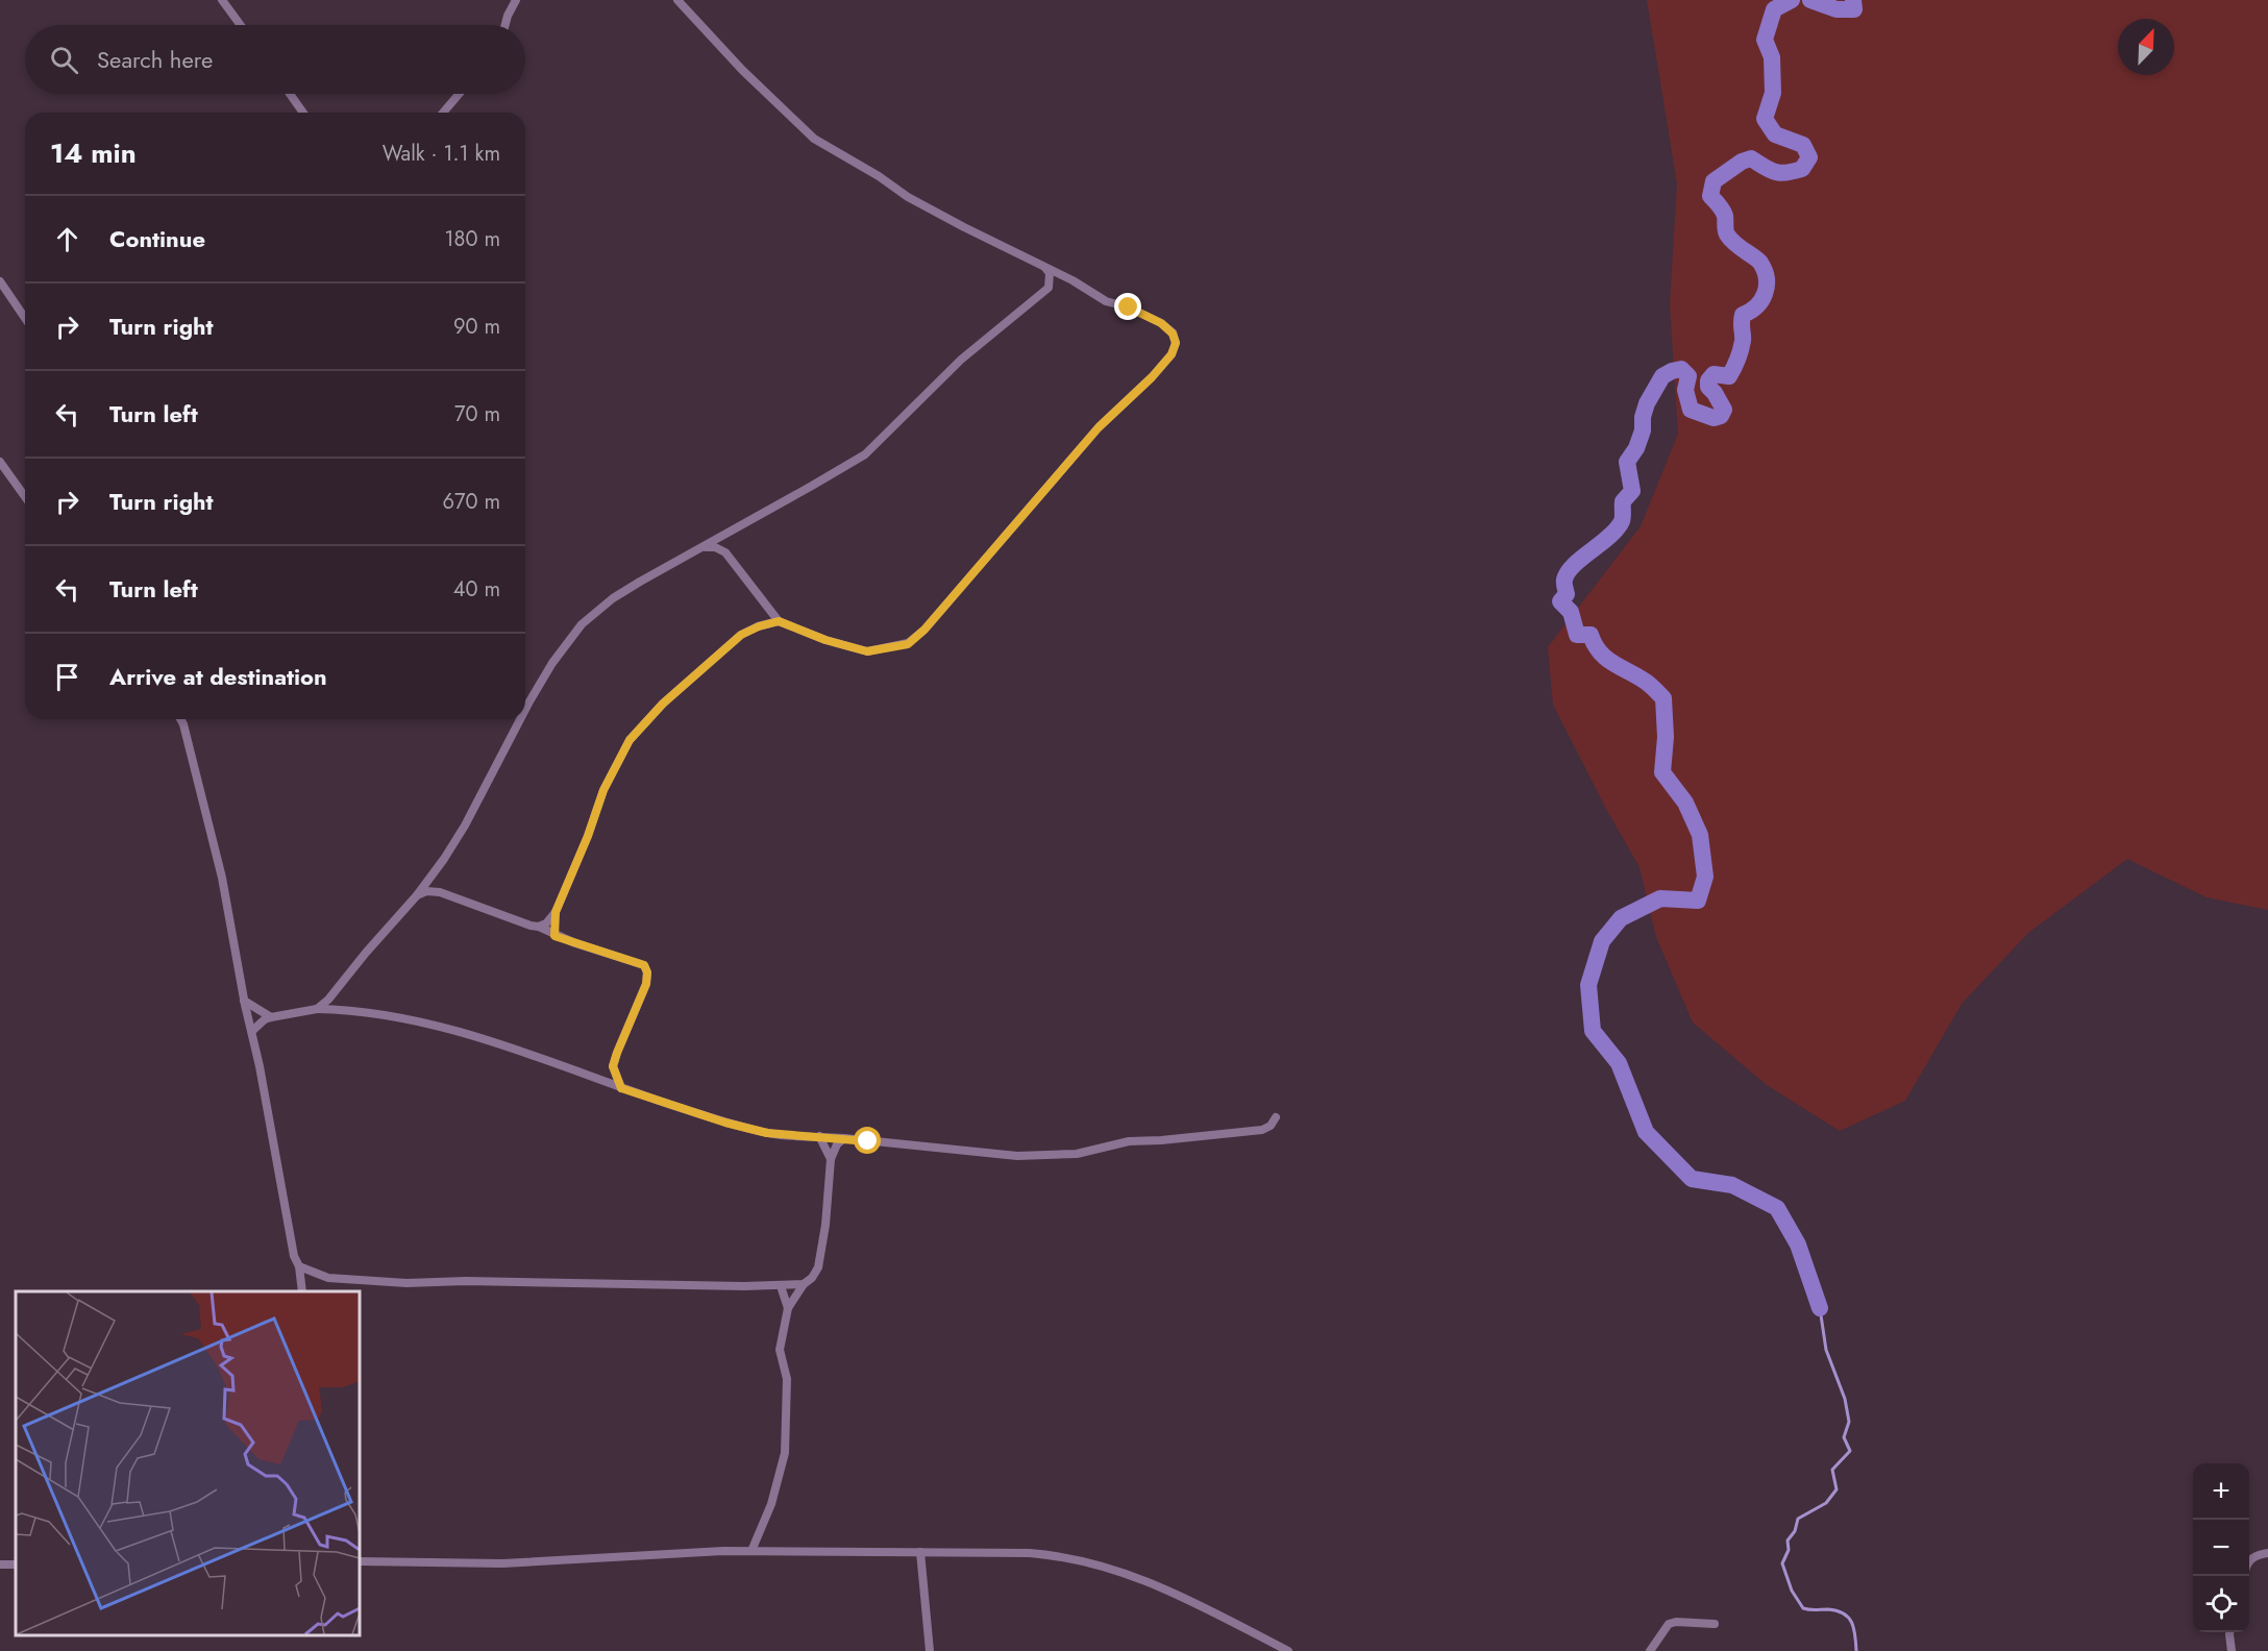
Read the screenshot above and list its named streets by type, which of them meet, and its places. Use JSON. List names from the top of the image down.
{
  "north": "top right",
  "page": {
    "search": "Search here",
    "heading": ["14 min", "Walk · 1.1 km"],
    "list": [
      ["Continue", "180 m"],
      ["Turn right", "90 m"],
      ["Turn left", "70 m"],
      ["Turn right", "670 m"],
      ["Turn left", "40 m"],
      "Arrive at destination"
    ],
    "map_buttons": ["+", "−"]
  }
}
